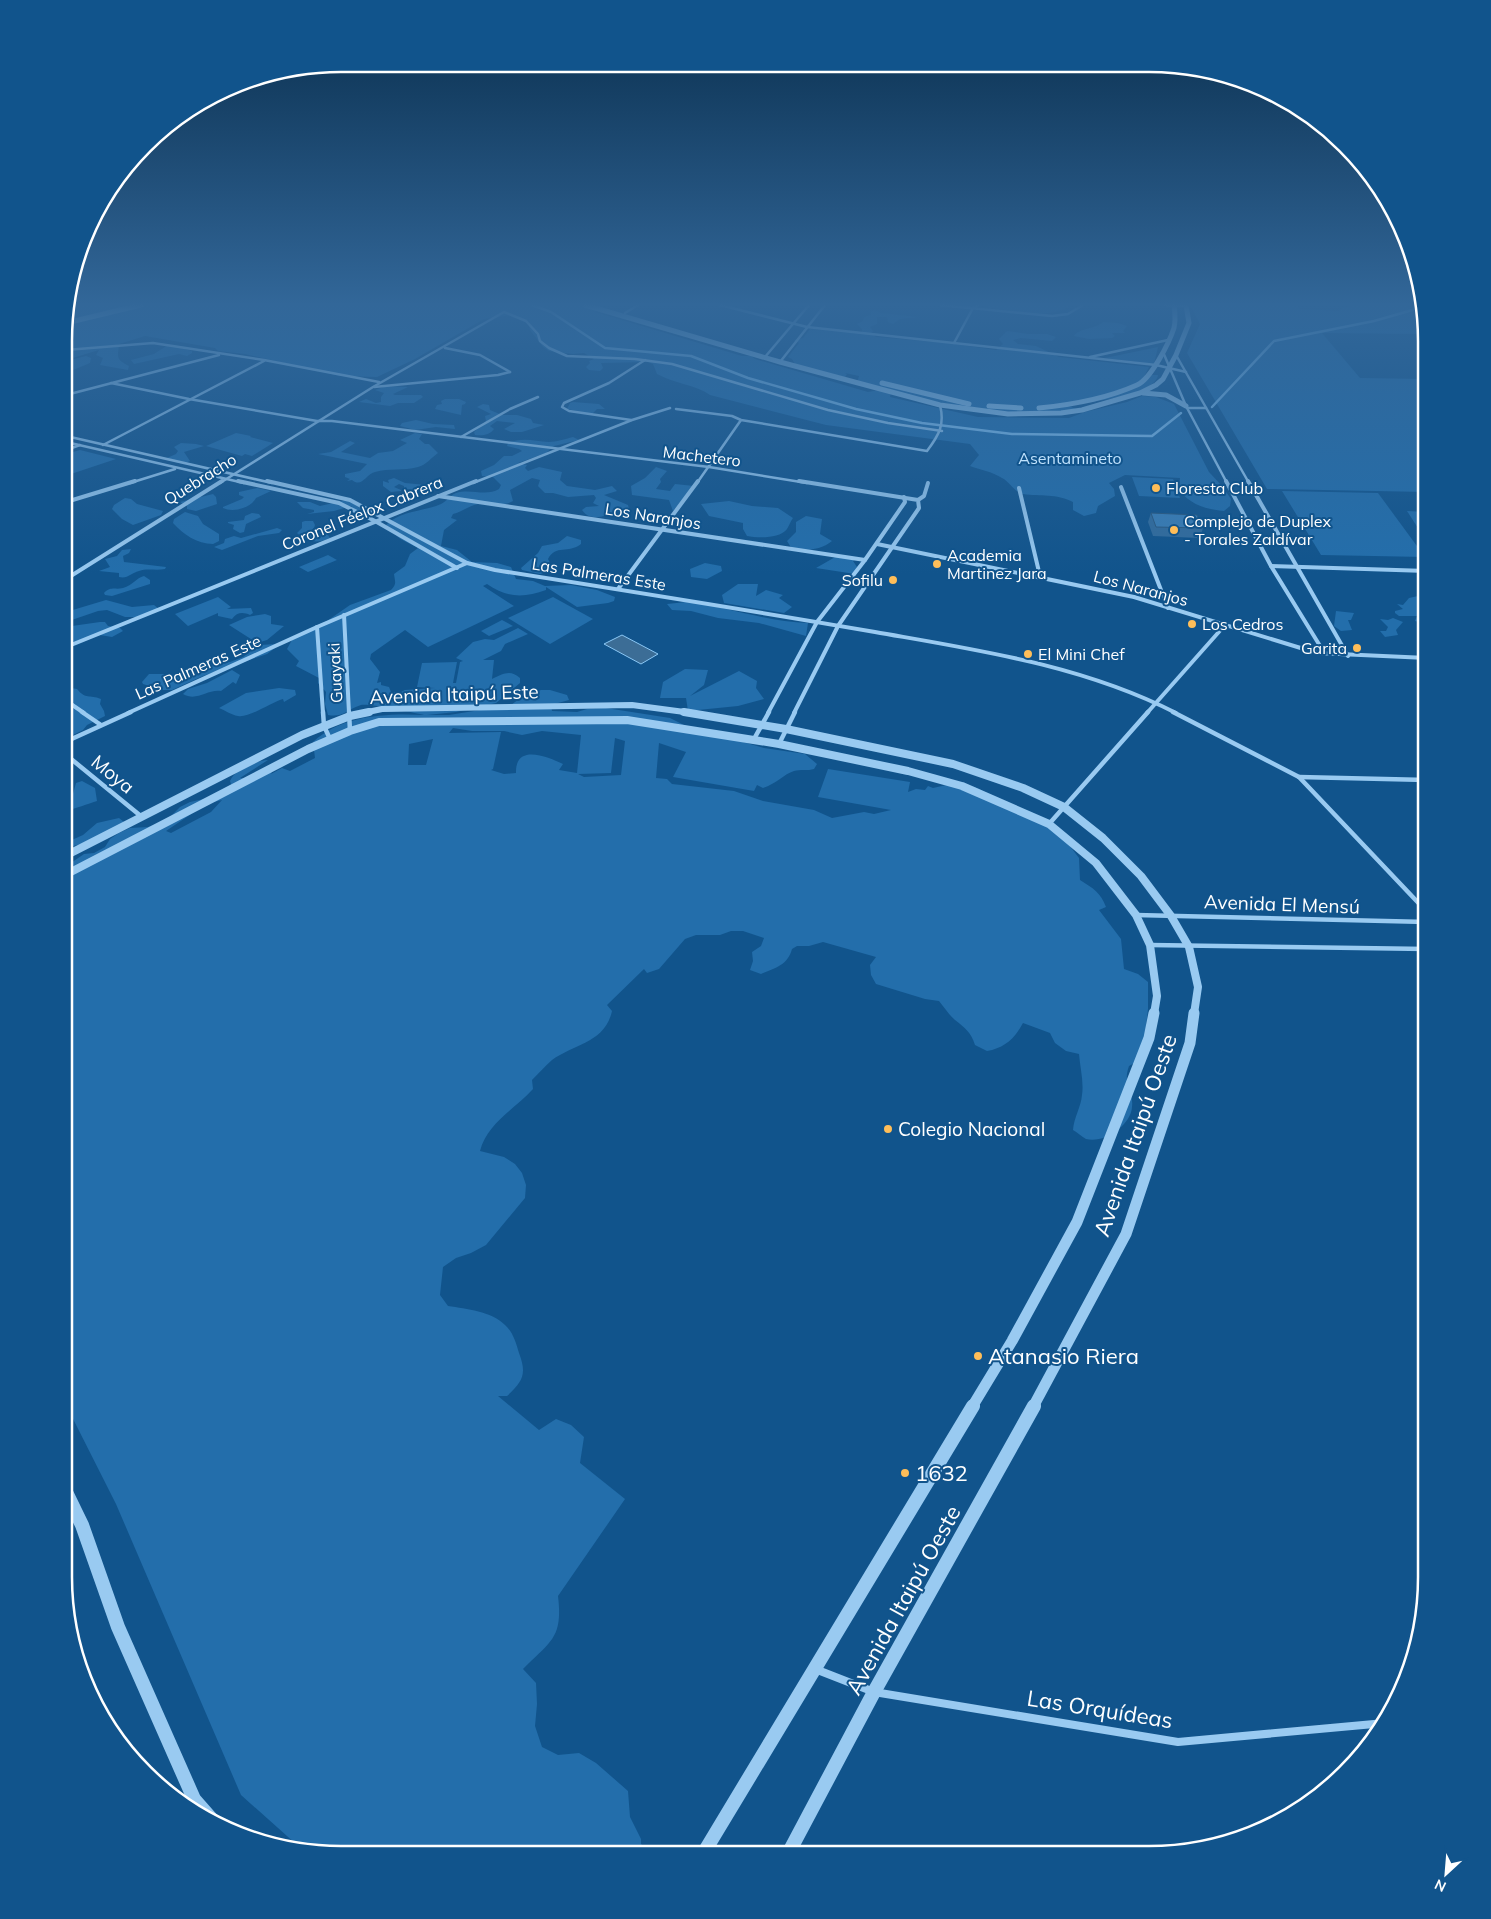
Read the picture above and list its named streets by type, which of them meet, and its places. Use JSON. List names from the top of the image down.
{
  "streets": {
    "street": [
      "Machetero",
      "Quebracho",
      "Coronel Féelox Cabrera",
      "Los Naranjos",
      "Las Palmeras Este",
      "Guayaki",
      "Avenida Itaipú Este",
      "Moya",
      "Avenida El Mensú",
      "Avenida Itaipú Oeste",
      "Las Orquídeas"
    ]
  },
  "crossings": [
    ["Machetero", "Quebracho"],
    ["Machetero", "Coronel Féelox Cabrera"],
    ["Coronel Féelox Cabrera", "Los Naranjos"],
    ["Las Palmeras Este", "Guayaki"],
    ["Guayaki", "Avenida Itaipú Este"],
    ["Avenida Itaipú Este", "Moya"],
    ["Avenida Itaipú Este", "Avenida Itaipú Oeste"],
    ["Avenida El Mensú", "Avenida Itaipú Oeste"],
    ["Avenida Itaipú Oeste", "Las Orquídeas"]
  ],
  "parks": ["Asentamineto"],
  "places": [
    "Floresta Club",
    "Complejo de Duplex - Torales Zaldívar",
    "Academia Martinez Jara",
    "Sofilu",
    "Los Cedros",
    "Garita",
    "El Mini Chef",
    "Colegio Nacional",
    "Atanasio Riera",
    "1632"
  ],
  "north": "bottom left"
}
